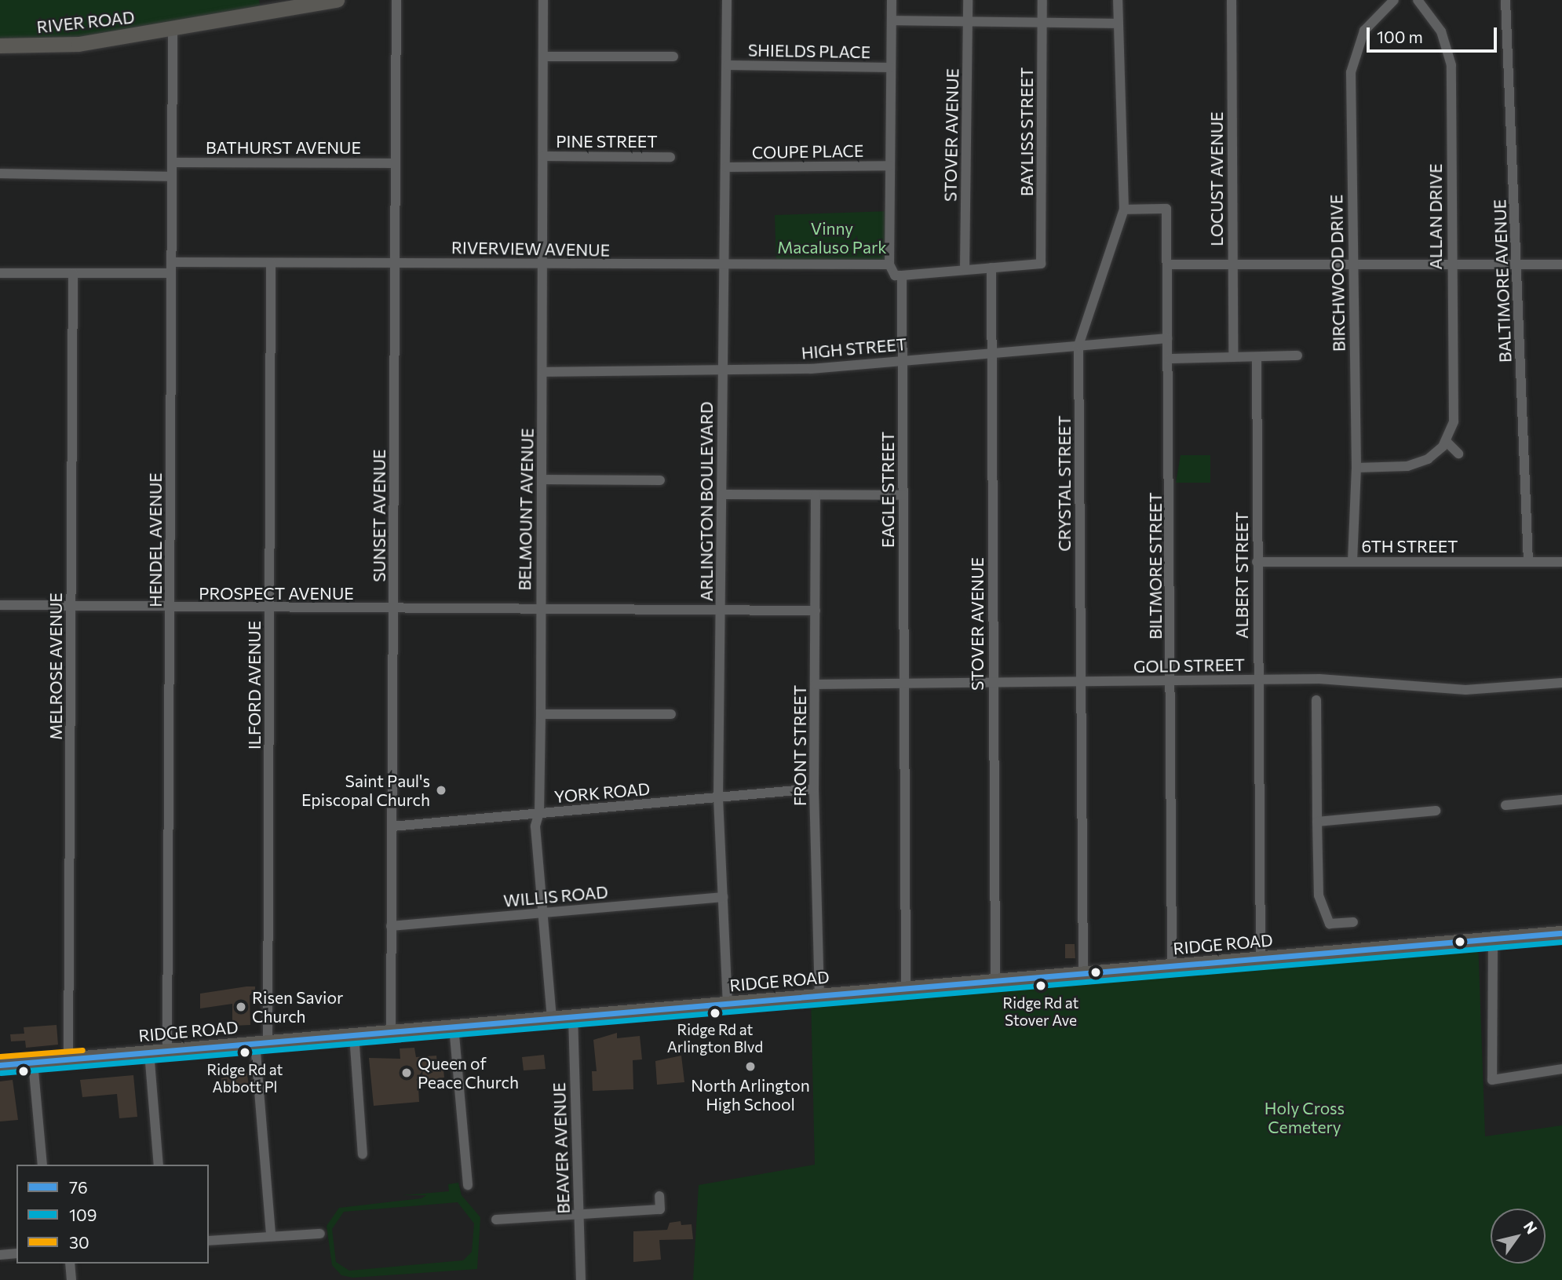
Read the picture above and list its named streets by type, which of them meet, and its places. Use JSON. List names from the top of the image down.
{
  "streets": {
    "main road": ["RIVER ROAD", "RIDGE ROAD"],
    "street": [
      "SHIELDS PLACE",
      "BAYLISS STREET",
      "STOVER AVENUE",
      "PINE STREET",
      "BATHURST AVENUE",
      "COUPE PLACE",
      "LOCUST AVENUE",
      "ALLAN DRIVE",
      "RIVERVIEW AVENUE",
      "BIRCHWOOD DRIVE",
      "BALTIMORE AVENUE",
      "HIGH STREET",
      "CRYSTAL STREET",
      "EAGLE STREET",
      "ARLINGTON BOULEVARD",
      "BELMOUNT AVENUE",
      "SUNSET AVENUE",
      "HENDEL AVENUE",
      "6TH STREET",
      "BILTMORE STREET",
      "ALBERT STREET",
      "PROSPECT AVENUE",
      "GOLD STREET",
      "MELROSE AVENUE",
      "ILFORD AVENUE",
      "FRONT STREET",
      "YORK ROAD",
      "WILLIS ROAD",
      "BEAVER AVENUE"
    ]
  },
  "crossings": [
    ["RIVER ROAD", "HENDEL AVENUE"],
    ["SHIELDS PLACE", "ARLINGTON BOULEVARD"],
    ["BAYLISS STREET", "STOVER AVENUE"],
    ["STOVER AVENUE", "HIGH STREET"],
    ["STOVER AVENUE", "GOLD STREET"],
    ["STOVER AVENUE", "RIDGE ROAD"],
    ["PINE STREET", "BELMOUNT AVENUE"],
    ["BATHURST AVENUE", "SUNSET AVENUE"],
    ["BATHURST AVENUE", "HENDEL AVENUE"],
    ["COUPE PLACE", "ARLINGTON BOULEVARD"],
    ["RIVERVIEW AVENUE", "ARLINGTON BOULEVARD"],
    ["RIVERVIEW AVENUE", "BELMOUNT AVENUE"],
    ["RIVERVIEW AVENUE", "SUNSET AVENUE"],
    ["RIVERVIEW AVENUE", "HENDEL AVENUE"],
    ["RIVERVIEW AVENUE", "ILFORD AVENUE"],
    ["BIRCHWOOD DRIVE", "6TH STREET"],
    ["BALTIMORE AVENUE", "6TH STREET"],
    ["HIGH STREET", "CRYSTAL STREET"],
    ["HIGH STREET", "EAGLE STREET"],
    ["HIGH STREET", "ARLINGTON BOULEVARD"],
    ["HIGH STREET", "BELMOUNT AVENUE"],
    ["HIGH STREET", "BILTMORE STREET"],
    ["CRYSTAL STREET", "BILTMORE STREET"],
    ["CRYSTAL STREET", "GOLD STREET"],
    ["CRYSTAL STREET", "RIDGE ROAD"],
    ["EAGLE STREET", "GOLD STREET"],
    ["EAGLE STREET", "RIDGE ROAD"],
    ["ARLINGTON BOULEVARD", "PROSPECT AVENUE"],
    ["ARLINGTON BOULEVARD", "YORK ROAD"],
    ["ARLINGTON BOULEVARD", "WILLIS ROAD"],
    ["ARLINGTON BOULEVARD", "RIDGE ROAD"],
    ["BELMOUNT AVENUE", "PROSPECT AVENUE"],
    ["BELMOUNT AVENUE", "YORK ROAD"],
    ["BELMOUNT AVENUE", "WILLIS ROAD"],
    ["BELMOUNT AVENUE", "RIDGE ROAD"],
    ["SUNSET AVENUE", "PROSPECT AVENUE"],
    ["SUNSET AVENUE", "YORK ROAD"],
    ["SUNSET AVENUE", "WILLIS ROAD"],
    ["SUNSET AVENUE", "RIDGE ROAD"],
    ["HENDEL AVENUE", "PROSPECT AVENUE"],
    ["HENDEL AVENUE", "RIDGE ROAD"],
    ["6TH STREET", "ALBERT STREET"],
    ["BILTMORE STREET", "GOLD STREET"],
    ["BILTMORE STREET", "RIDGE ROAD"],
    ["ALBERT STREET", "GOLD STREET"],
    ["ALBERT STREET", "RIDGE ROAD"],
    ["PROSPECT AVENUE", "MELROSE AVENUE"],
    ["PROSPECT AVENUE", "ILFORD AVENUE"],
    ["PROSPECT AVENUE", "FRONT STREET"],
    ["GOLD STREET", "FRONT STREET"],
    ["MELROSE AVENUE", "RIDGE ROAD"],
    ["ILFORD AVENUE", "RIDGE ROAD"],
    ["FRONT STREET", "YORK ROAD"],
    ["FRONT STREET", "RIDGE ROAD"],
    ["RIDGE ROAD", "BEAVER AVENUE"]
  ],
  "parks": ["Vinny Macaluso Park", "Holy Cross Cemetery"],
  "places": [
    "Saint Paul's Episcopal Church",
    "Ridge Rd at Stover Ave",
    "Risen Savior Church",
    "Ridge Rd at Arlington Blvd",
    "Ridge Rd at Abbott Pl",
    "North Arlington High School",
    "Queen of Peace Church"
  ],
  "lines": ["transit line 76", "transit line 109", "transit line 30"],
  "legend": ["76", "109", "30"],
  "scale_bar": "100 m",
  "north": "top right"
}
